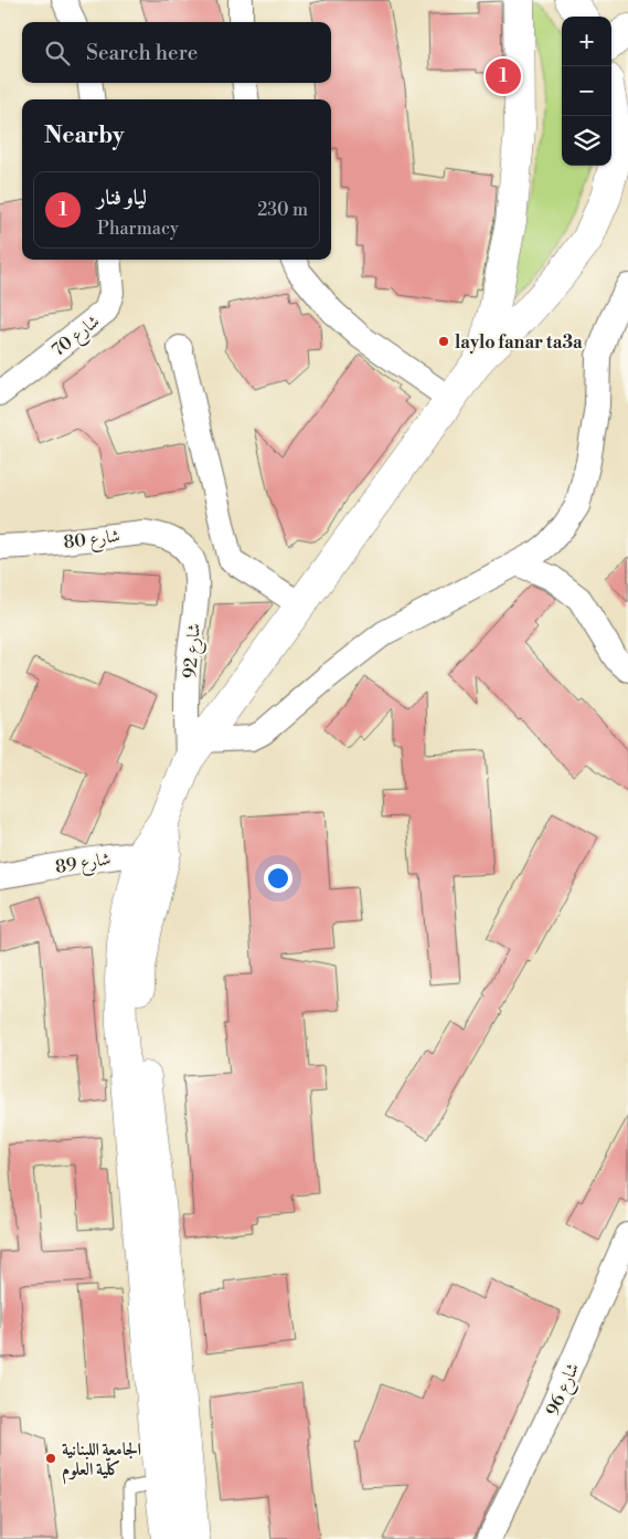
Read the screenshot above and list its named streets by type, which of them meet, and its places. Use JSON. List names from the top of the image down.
{
  "streets": {
    "street": [
      "شارع 70",
      "شارع 80",
      "شارع 92",
      "شارع 89",
      "شارع 96"
    ]
  },
  "crossings": [
    ["شارع 80", "شارع 92"]
  ],
  "places": ["laylo fanar ta3a", "الجامعة اللبنانية كلّية العلوم"],
  "page": {
    "map_buttons": ["+", "−"],
    "search": "Search here",
    "pins": "1",
    "heading": "Nearby",
    "list": [
      {
        "mark": "1",
        "name": "لياو فنار",
        "note": "Pharmacy",
        "value": "230 m"
      }
    ]
  }
}
